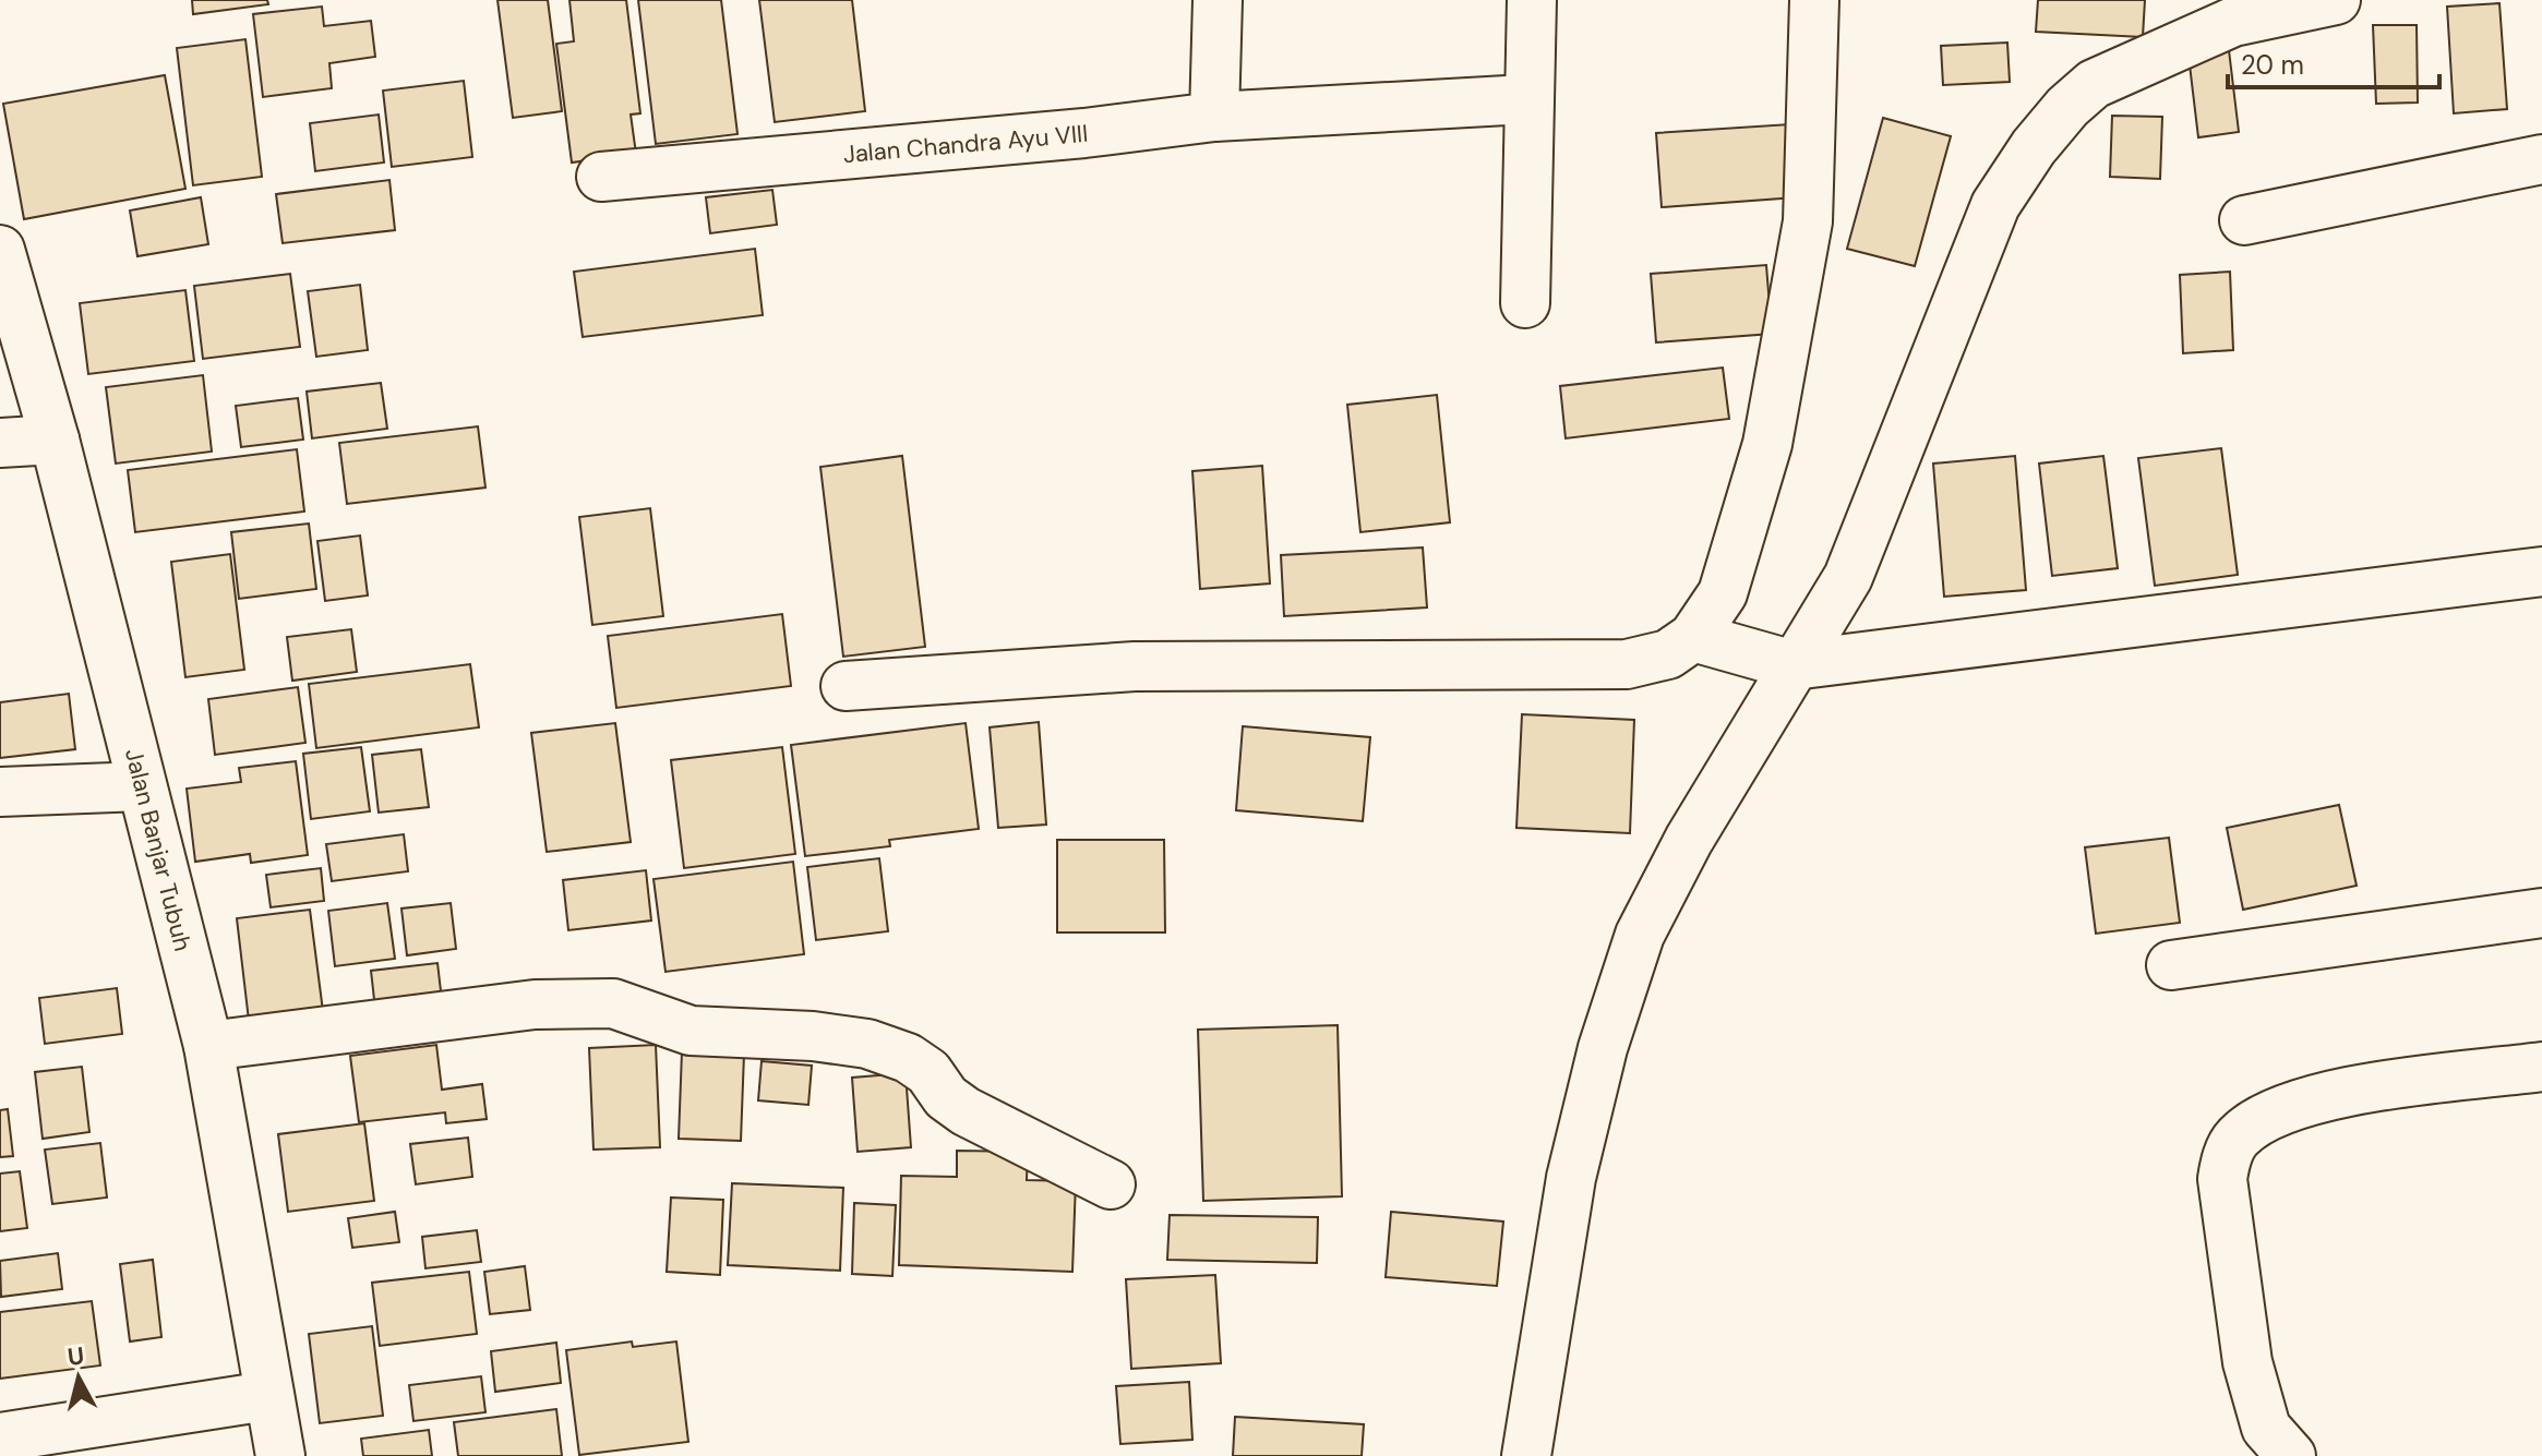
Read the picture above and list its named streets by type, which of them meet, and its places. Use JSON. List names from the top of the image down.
{
  "streets": {
    "street": ["Jalan Chandra Ayu VIII", "Jalan Banjar Tubuh"]
  },
  "scale_bar": "20 m",
  "north": "top"
}
